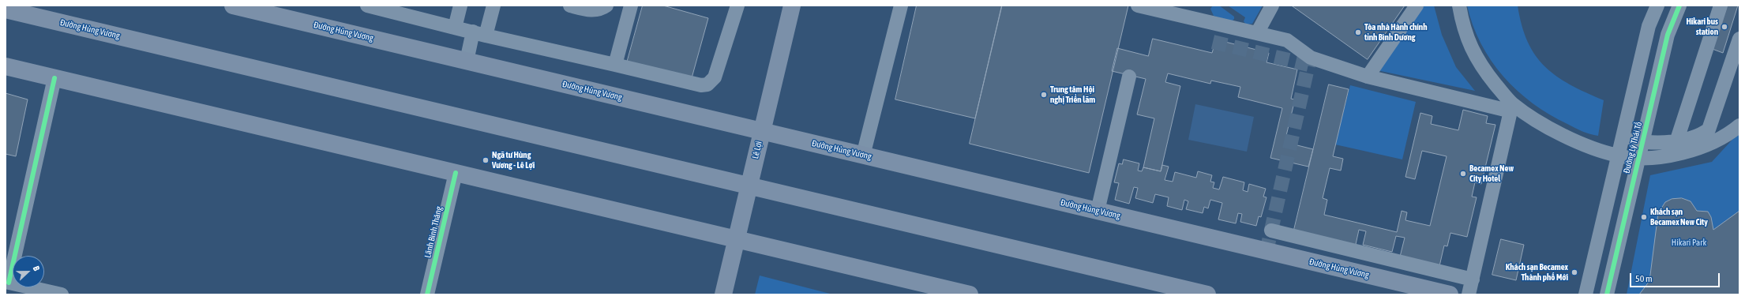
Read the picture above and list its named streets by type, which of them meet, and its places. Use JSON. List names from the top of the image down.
{
  "streets": {
    "main road": ["Đường Hùng Vương", "Lê Lợi"],
    "street": ["Đường Lý Thái Tổ", "Lãnh Binh Thăng"]
  },
  "crossings": [
    ["Đường Hùng Vương", "Lê Lợi"]
  ],
  "parks": ["Hikari Park"],
  "places": [
    "Hikari bus station",
    "Tòa nhà Hành chính tỉnh Bình Dương",
    "Trung tâm Hội nghị Triển lãm",
    "Ngã tư Hùng Vương - Lê Lợi",
    "Becamex New City Hotel",
    "Khách sạn Becamex New City",
    "Khách sạn Becamex Thành phố Mới"
  ],
  "scale_bar": "50 m",
  "north": "right"
}
